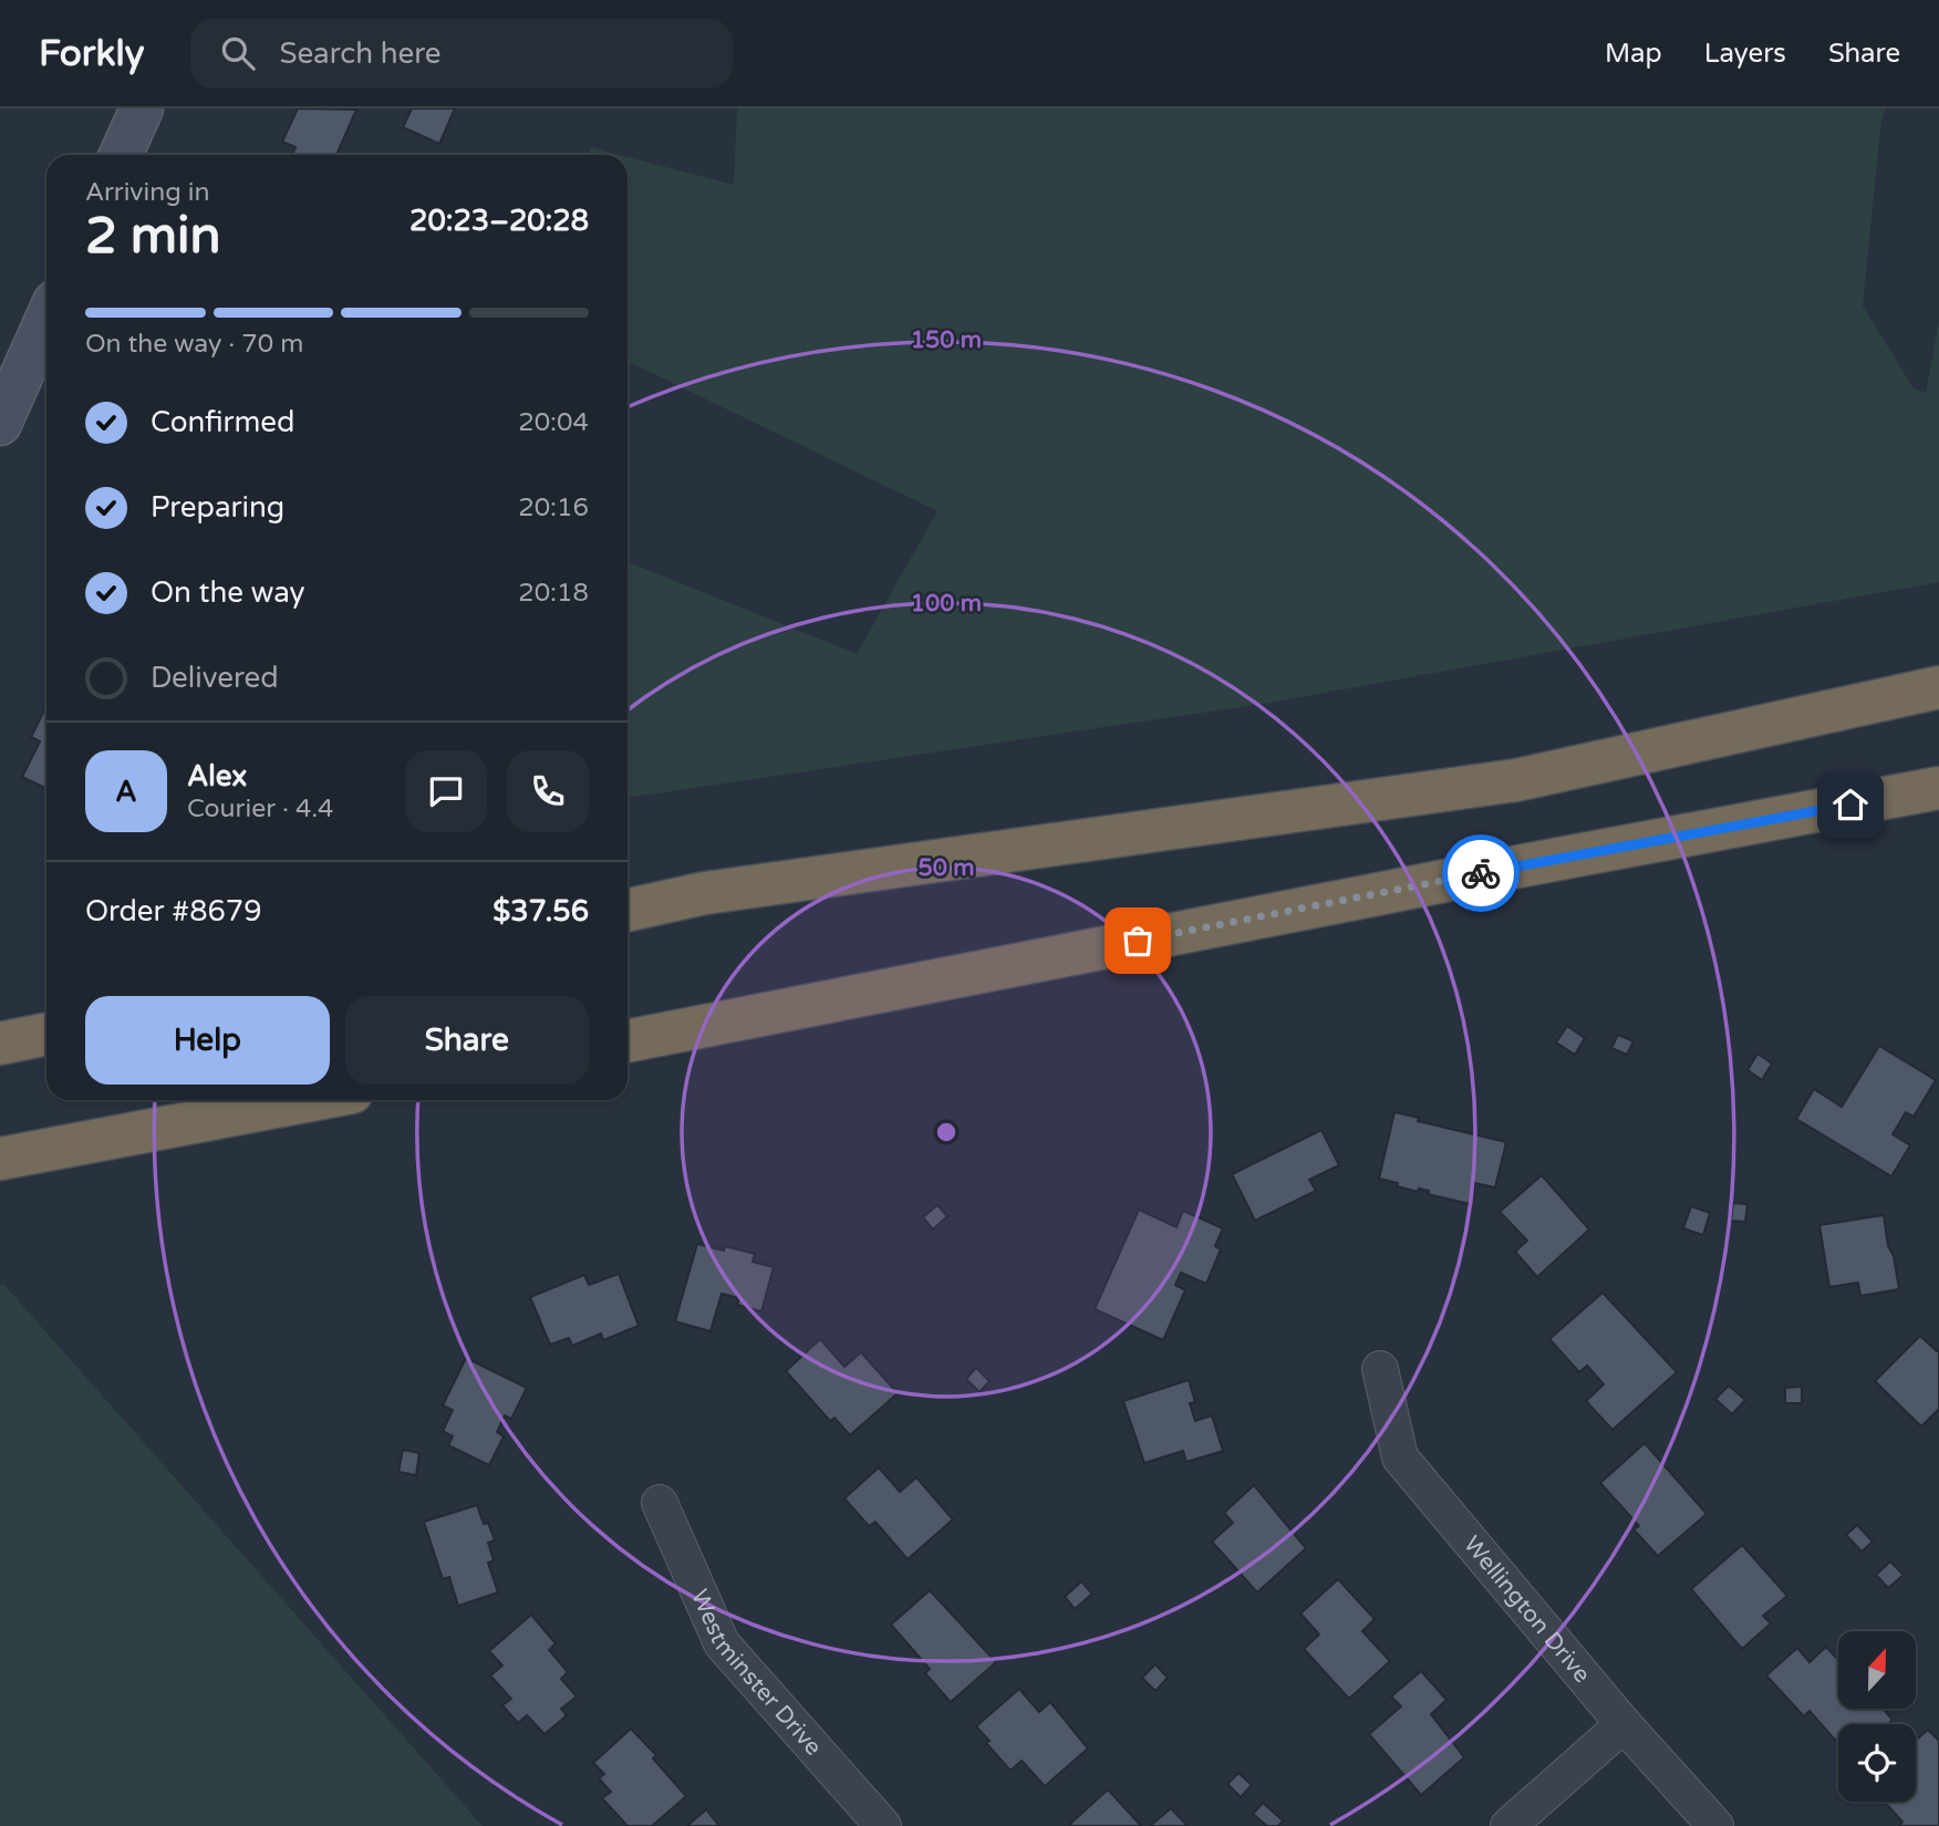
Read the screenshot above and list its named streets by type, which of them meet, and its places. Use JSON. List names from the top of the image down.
{
  "streets": {
    "street": ["Wellington Drive", "Westminster Drive"]
  },
  "north": "top",
  "page": {
    "header": "Forkly",
    "search": "Search here",
    "nav": ["Map", "Layers", "Share"],
    "heading": ["2 min", "Arriving in", "20:23–20:28"],
    "panel": [
      "Alex",
      "Courier · 4.4",
      "Order #8679",
      "$37.56"
    ],
    "bar": "On the way · 70 m",
    "list": [
      ["Confirmed", "20:04"],
      ["Preparing", "20:16"],
      ["On the way", "20:18"],
      "Delivered"
    ],
    "round": "A",
    "buttons": ["Help", "Share"]
  },
  "rings": ["150 m", "100 m", "50 m"]
}
